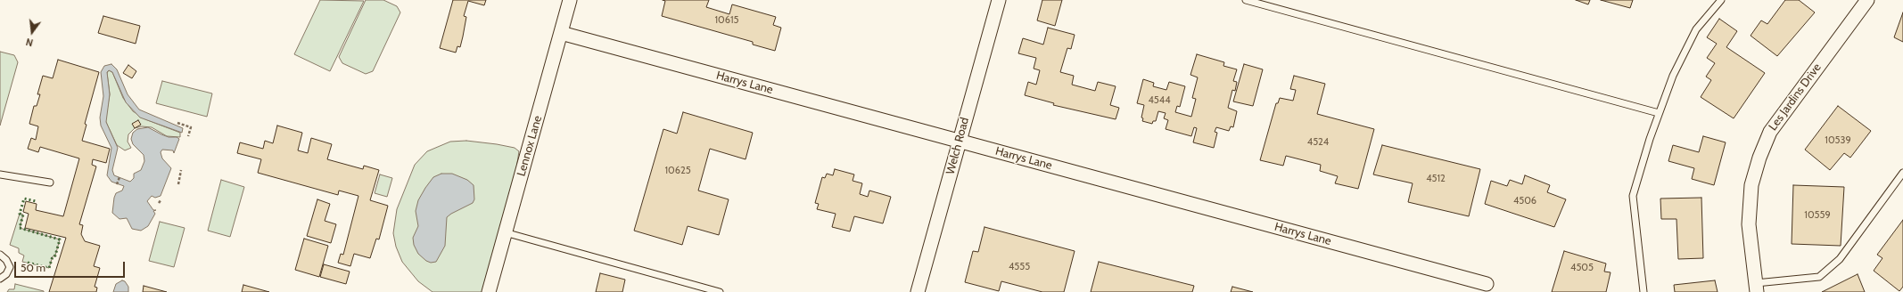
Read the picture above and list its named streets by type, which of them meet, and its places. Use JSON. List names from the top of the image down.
{
  "streets": {
    "street": [
      "Harrys Lane",
      "Les Jardins Drive",
      "Lennox Lane",
      "Welch Road"
    ]
  },
  "crossings": [
    ["Harrys Lane", "Lennox Lane"],
    ["Harrys Lane", "Welch Road"]
  ],
  "house_numbers": [
    "10615",
    "4544",
    "10539",
    "4524",
    "10625",
    "4512",
    "4506",
    "10559",
    "4555",
    "4505"
  ],
  "scale_bar": "50 m",
  "north": "bottom"
}
